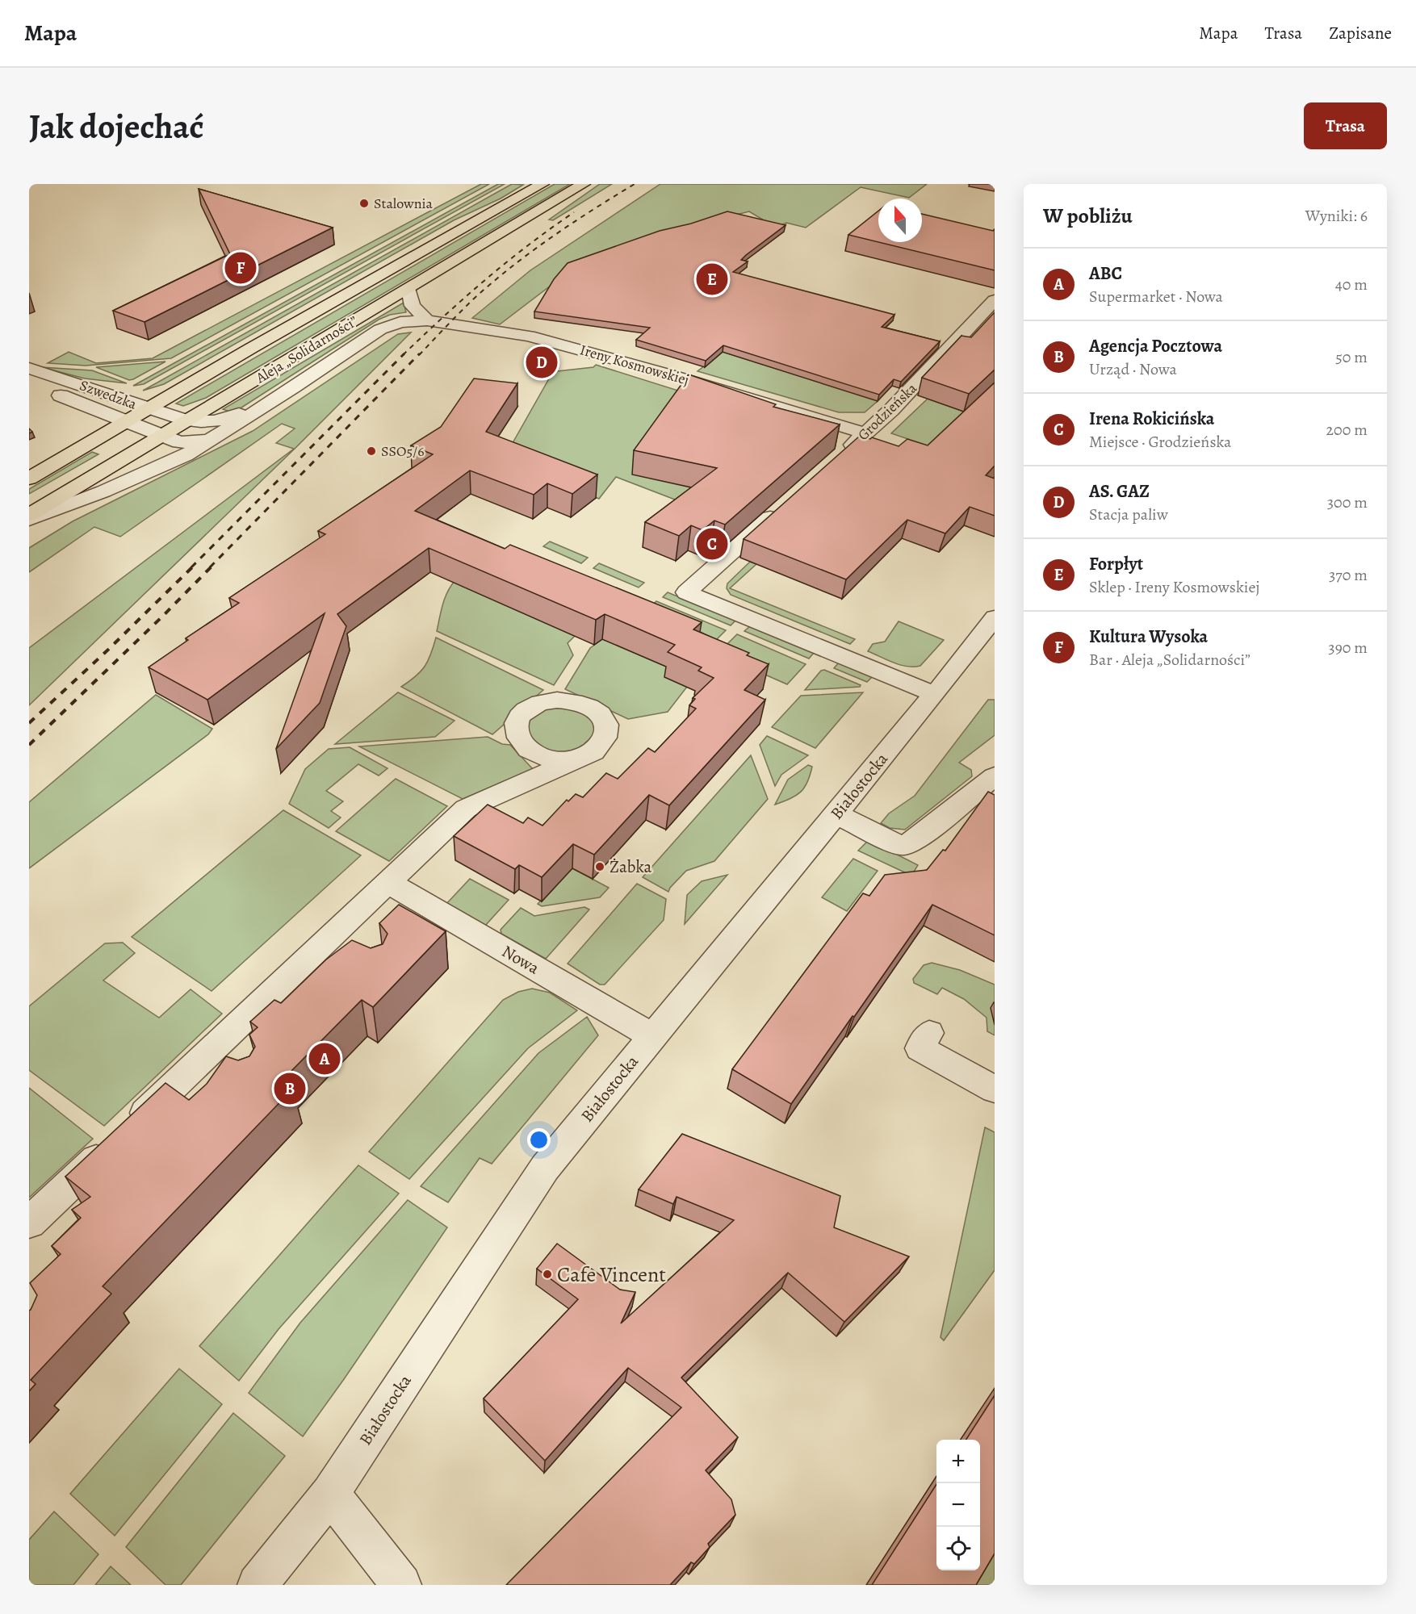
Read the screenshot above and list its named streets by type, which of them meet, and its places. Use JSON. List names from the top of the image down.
{
  "streets": {
    "main road": ["Aleja „Solidarności”"],
    "street": [
      "Ireny Kosmowskiej",
      "Szwedzka",
      "Grodzieńska",
      "Białostocka",
      "Nowa"
    ]
  },
  "crossings": [
    ["Aleja „Solidarności”", "Szwedzka"],
    ["Ireny Kosmowskiej", "Szwedzka"],
    ["Ireny Kosmowskiej", "Grodzieńska"],
    ["Białostocka", "Nowa"]
  ],
  "places": [
    "Stalownia",
    "SSO5/6",
    "Żabka",
    "Cafe Vincent"
  ],
  "north": "top",
  "page": {
    "header": "Mapa",
    "nav": ["Mapa", "Trasa", "Zapisane"],
    "buttons": "Trasa",
    "title": "Jak dojechać",
    "heading": ["W pobliżu", "Wyniki: 6"],
    "list": [
      {
        "mark": "A",
        "name": "ABC",
        "note": "Supermarket · Nowa",
        "value": "40 m"
      },
      {
        "mark": "B",
        "name": "Agencja Pocztowa",
        "note": "Urząd · Nowa",
        "value": "50 m"
      },
      {
        "mark": "C",
        "name": "Irena Rokicińska",
        "note": "Miejsce · Grodzieńska",
        "value": "200 m"
      },
      {
        "mark": "D",
        "name": "AS. GAZ",
        "note": "Stacja paliw",
        "value": "300 m"
      },
      {
        "mark": "E",
        "name": "Forpłyt",
        "note": "Sklep · Ireny Kosmowskiej",
        "value": "370 m"
      },
      {
        "mark": "F",
        "name": "Kultura Wysoka",
        "note": "Bar · Aleja „Solidarności”",
        "value": "390 m"
      }
    ],
    "pins": [
      "F",
      "E",
      "D",
      "C",
      "A",
      "B"
    ],
    "map_buttons": ["+", "−"]
  }
}
